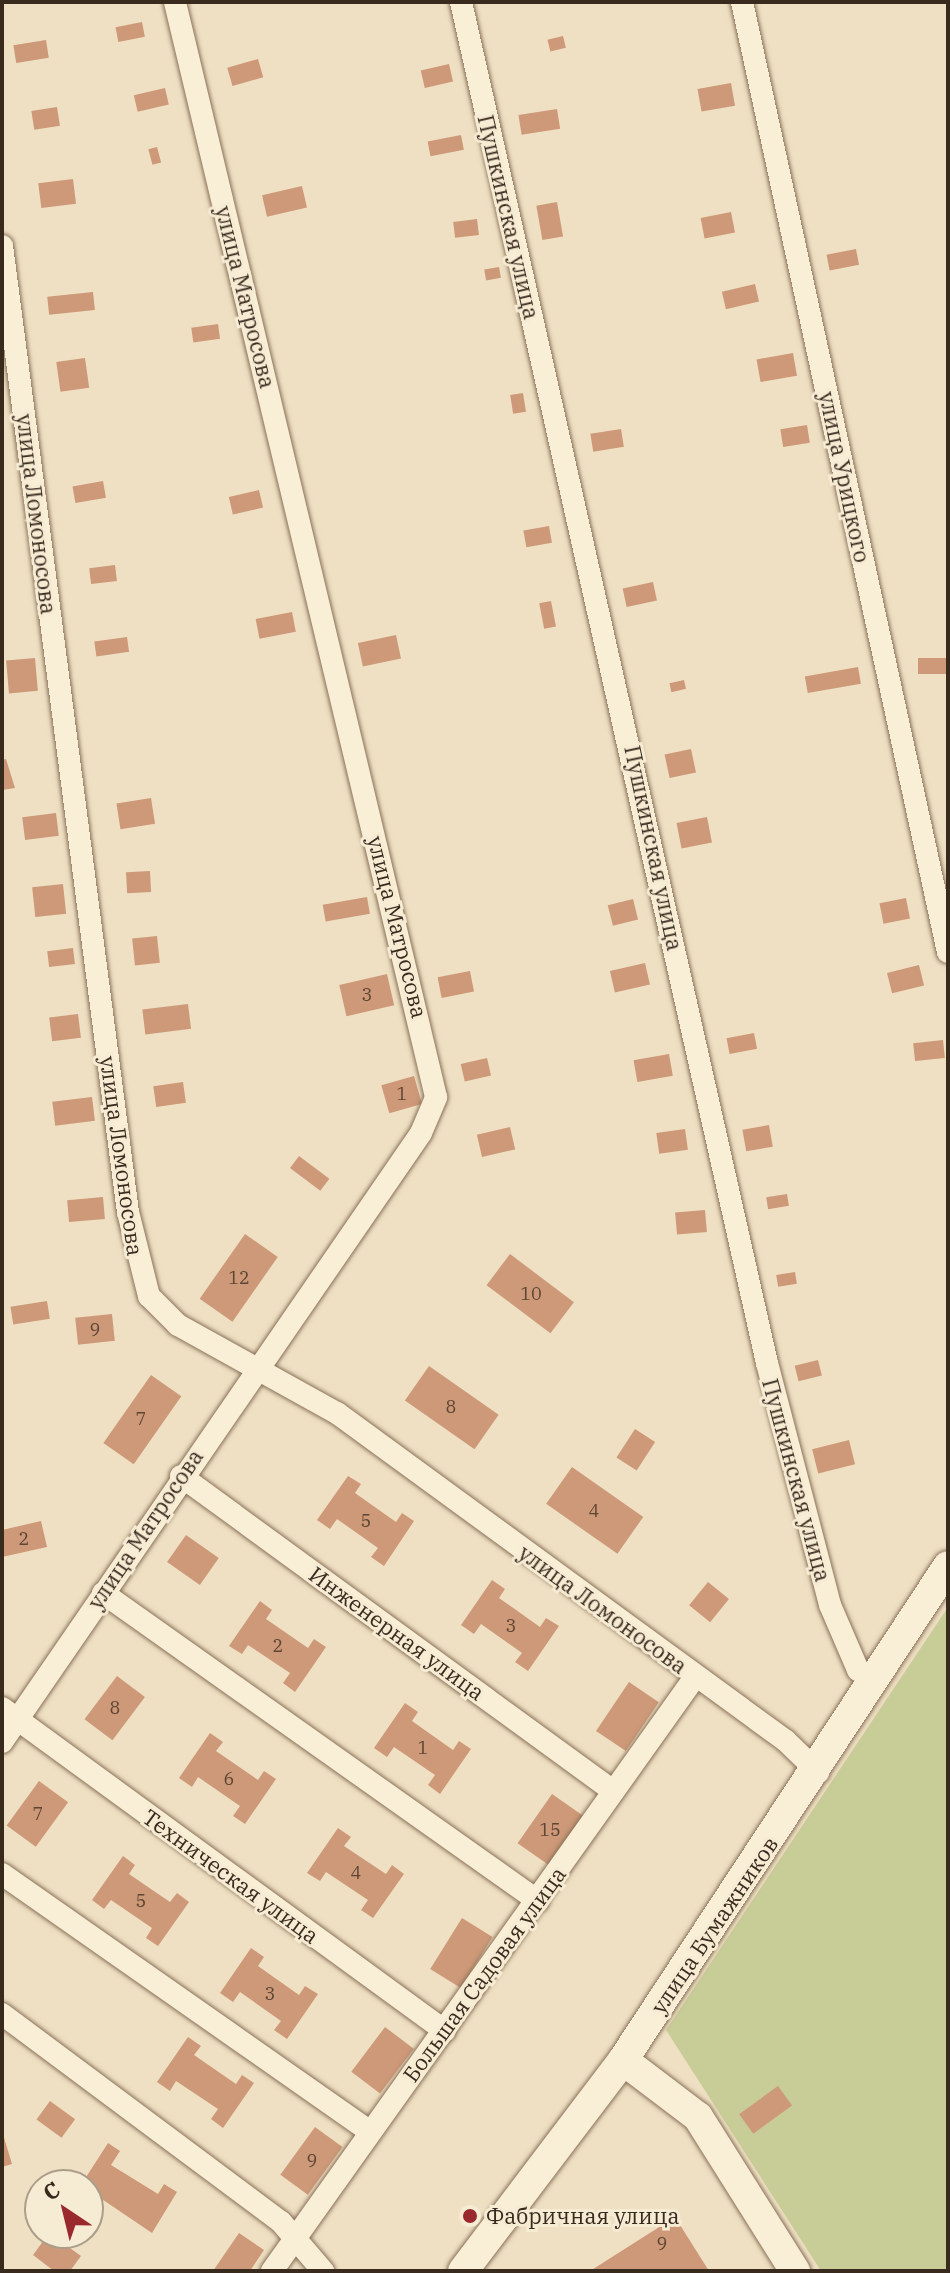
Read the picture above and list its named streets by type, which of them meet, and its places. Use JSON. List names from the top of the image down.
{
  "streets": {
    "street": [
      "Пушкинская улица",
      "улица Матросова",
      "улица Урицкого",
      "улица Ломоносова",
      "Инженерная улица",
      "Техническая улица",
      "улица Бумажников",
      "Большая Садовая улица"
    ]
  },
  "crossings": [
    ["Пушкинская улица", "улица Бумажников"],
    ["улица Матросова", "улица Ломоносова"],
    ["улица Матросова", "Инженерная улица"],
    ["улица Матросова", "Техническая улица"],
    ["улица Ломоносова", "улица Бумажников"],
    ["улица Ломоносова", "Большая Садовая улица"],
    ["Инженерная улица", "Большая Садовая улица"],
    ["Техническая улица", "Большая Садовая улица"]
  ],
  "places": ["Фабричная улица"],
  "house_numbers": [
    "3",
    "1",
    "12",
    "10",
    "9",
    "8",
    "7",
    "4",
    "5",
    "2",
    "3",
    "2",
    "8",
    "1",
    "6",
    "7",
    "15",
    "4",
    "5",
    "3",
    "9",
    "9"
  ],
  "north": "top left"
}
